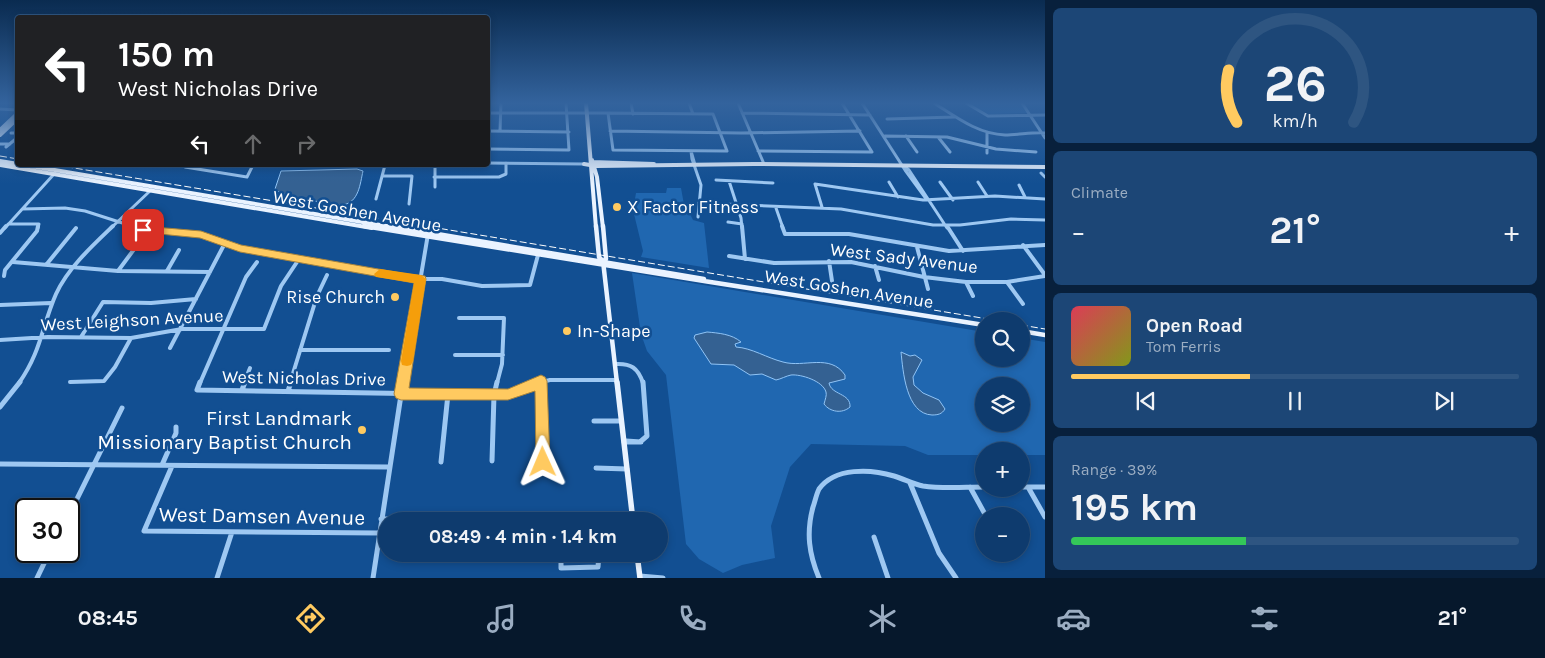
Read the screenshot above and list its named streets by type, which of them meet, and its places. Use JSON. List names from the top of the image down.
{
  "streets": {
    "main road": ["West Goshen Avenue"],
    "street": [
      "West Sady Avenue",
      "West Leighson Avenue",
      "West Nicholas Drive",
      "West Damsen Avenue"
    ]
  },
  "crossings": [
    ["West Leighson Avenue", "West Nicholas Drive"]
  ],
  "places": [
    "X Factor Fitness",
    "Rise Church",
    "In-Shape",
    "First Landmark Missionary Baptist Church"
  ],
  "page": {
    "turn": ["150 m", "West Nicholas Drive"],
    "tile": [
      "Climate",
      ["Range · 39%", "195 km"]
    ],
    "heat": ["−", "21°", "+"],
    "song": ["Open Road", "Tom Ferris"],
    "map_buttons": ["+", "−"],
    "limit": "30",
    "trip": "08:49 · 4 min · 1.4 km",
    "tabs": ["08:45", "21°"],
    "gauge": ["26", "km/h"]
  }
}
